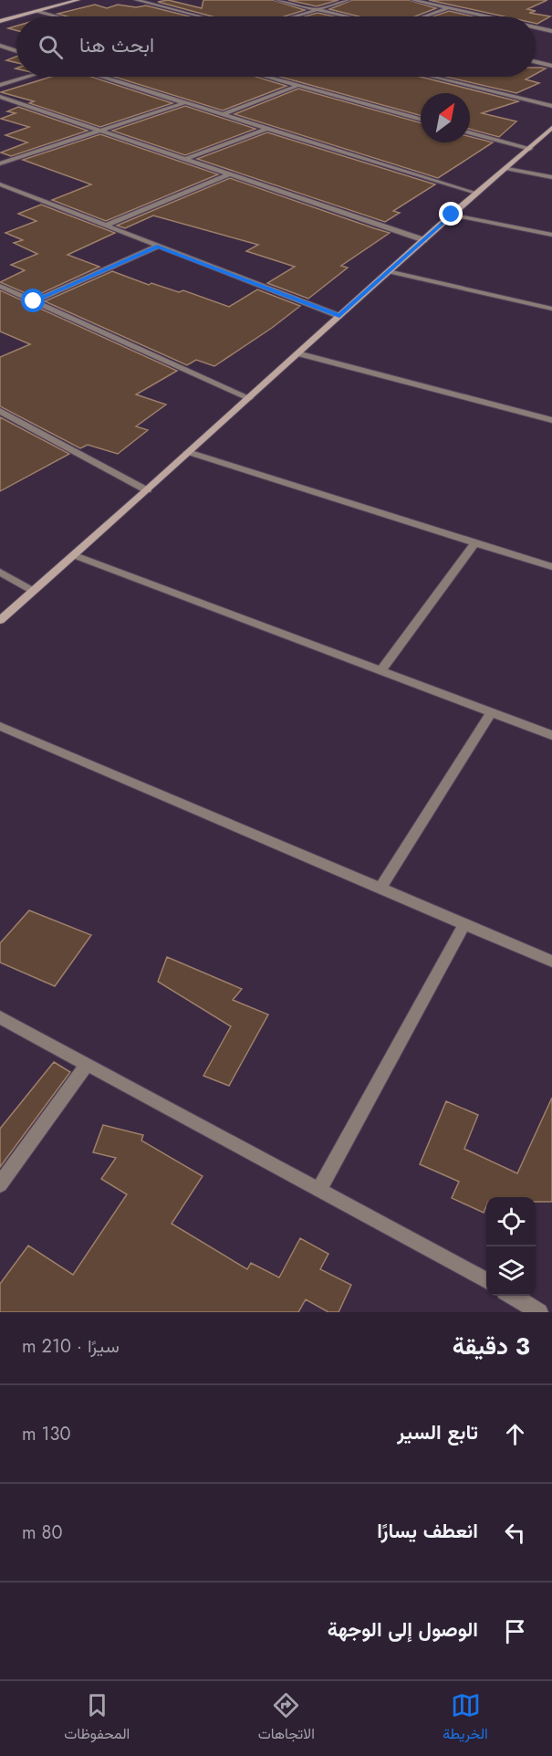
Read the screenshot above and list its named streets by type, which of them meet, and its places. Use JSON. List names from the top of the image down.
{
  "north": "top right",
  "page": {
    "search": "ابحث هنا",
    "heading": ["3 دقيقة", "سيرًا · 210 m"],
    "list": [
      ["تابع السير", "130 m"],
      ["انعطف يسارًا", "80 m"],
      "الوصول إلى الوجهة"
    ],
    "nav": ["الخريطة", "الاتجاهات", "المحفوظات"]
  }
}
